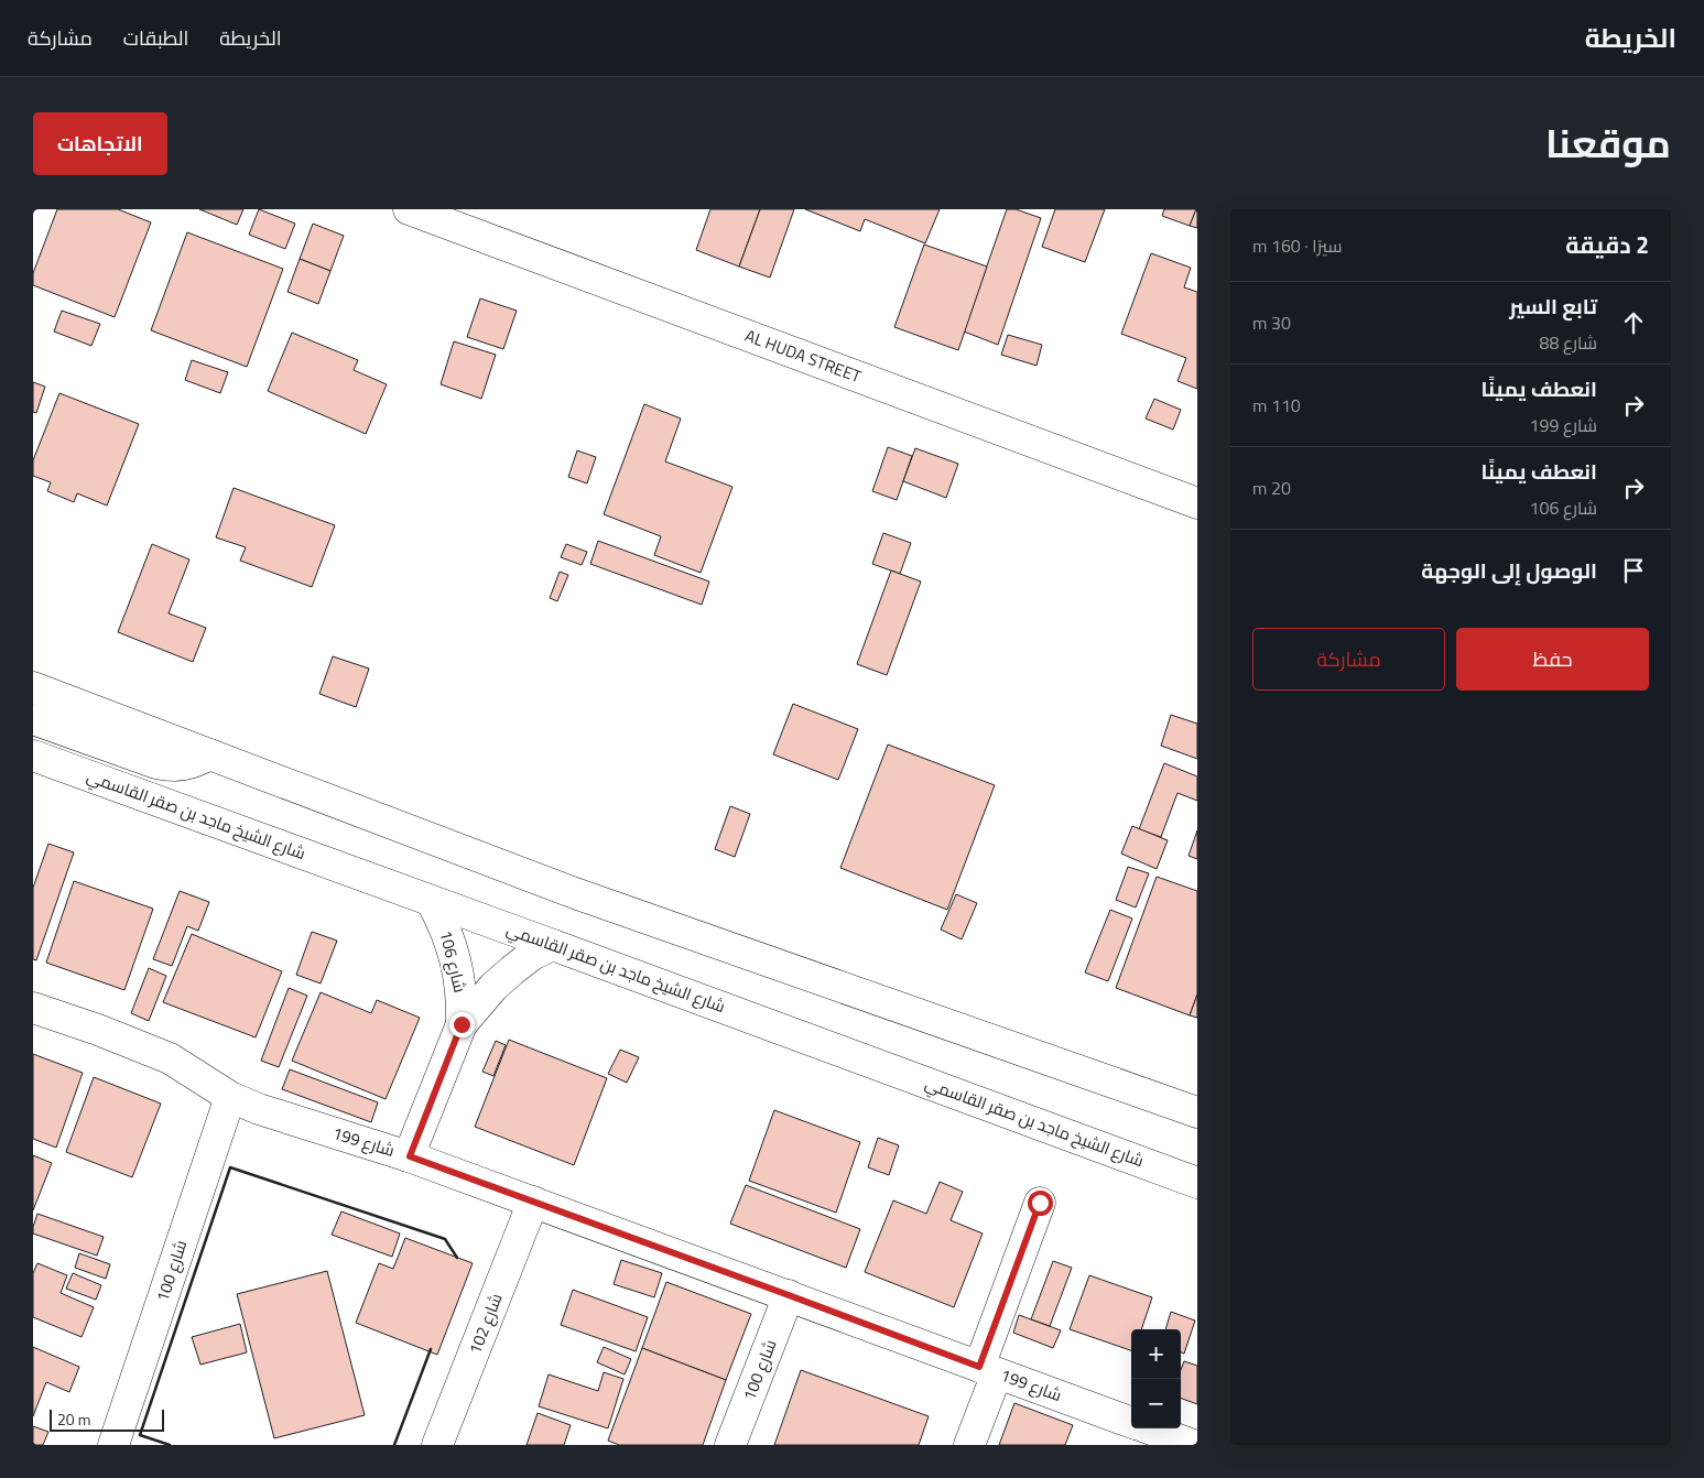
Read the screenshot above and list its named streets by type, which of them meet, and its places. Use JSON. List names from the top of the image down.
{
  "streets": {
    "street": [
      "AL HUDA STREET",
      "شارع الشيخ ماجد بن صقر القاسمي",
      "شارع 106",
      "شارع 199",
      "شارع 100",
      "شارع 102"
    ]
  },
  "crossings": [
    ["شارع الشيخ ماجد بن صقر القاسمي", "شارع 106"],
    ["شارع 106", "شارع 199"],
    ["شارع 199", "شارع 100"],
    ["شارع 199", "شارع 102"]
  ],
  "scale_bar": "20 m",
  "page": {
    "header": "الخريطة",
    "nav": ["الخريطة", "الطبقات", "مشاركة"],
    "title": "موقعنا",
    "buttons": [
      "الاتجاهات",
      ["حفظ", "مشاركة"]
    ],
    "heading": ["2 دقيقة", "سيرًا · 160 m"],
    "list": [
      ["تابع السير", "شارع 88", "30 m"],
      ["انعطف يمينًا", "شارع 199", "110 m"],
      ["انعطف يمينًا", "شارع 106", "20 m"],
      "الوصول إلى الوجهة"
    ],
    "map_buttons": ["+", "−"],
    "scale": "20 m"
  }
}
